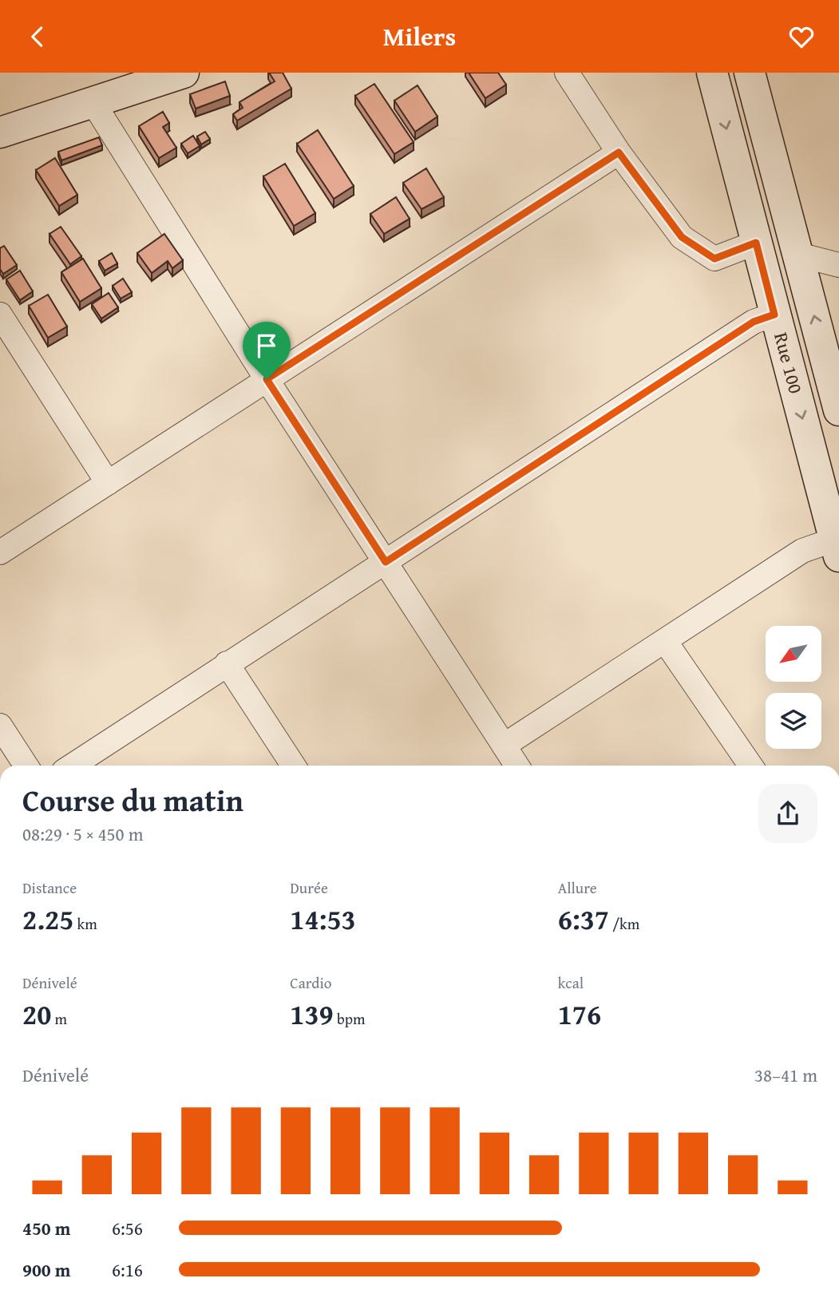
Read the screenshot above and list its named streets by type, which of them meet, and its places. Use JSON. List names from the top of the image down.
{
  "streets": {
    "street": ["Rue 100"]
  },
  "north": "bottom left",
  "page": {
    "header": "Milers",
    "heading": ["Course du matin", "08:29 · 5 × 450 m"],
    "stats": [
      ["Distance", "2.25 km"],
      ["Durée", "14:53"],
      ["Allure", "6:37 /km"],
      ["Dénivelé", "20 m"],
      ["Cardio", "139 bpm"],
      ["kcal", "176"]
    ],
    "chart": ["Dénivelé", "38–41 m"],
    "list": [
      {
        "name": "450 m",
        "note": "6:56"
      },
      {
        "name": "900 m",
        "note": "6:16"
      }
    ]
  }
}
